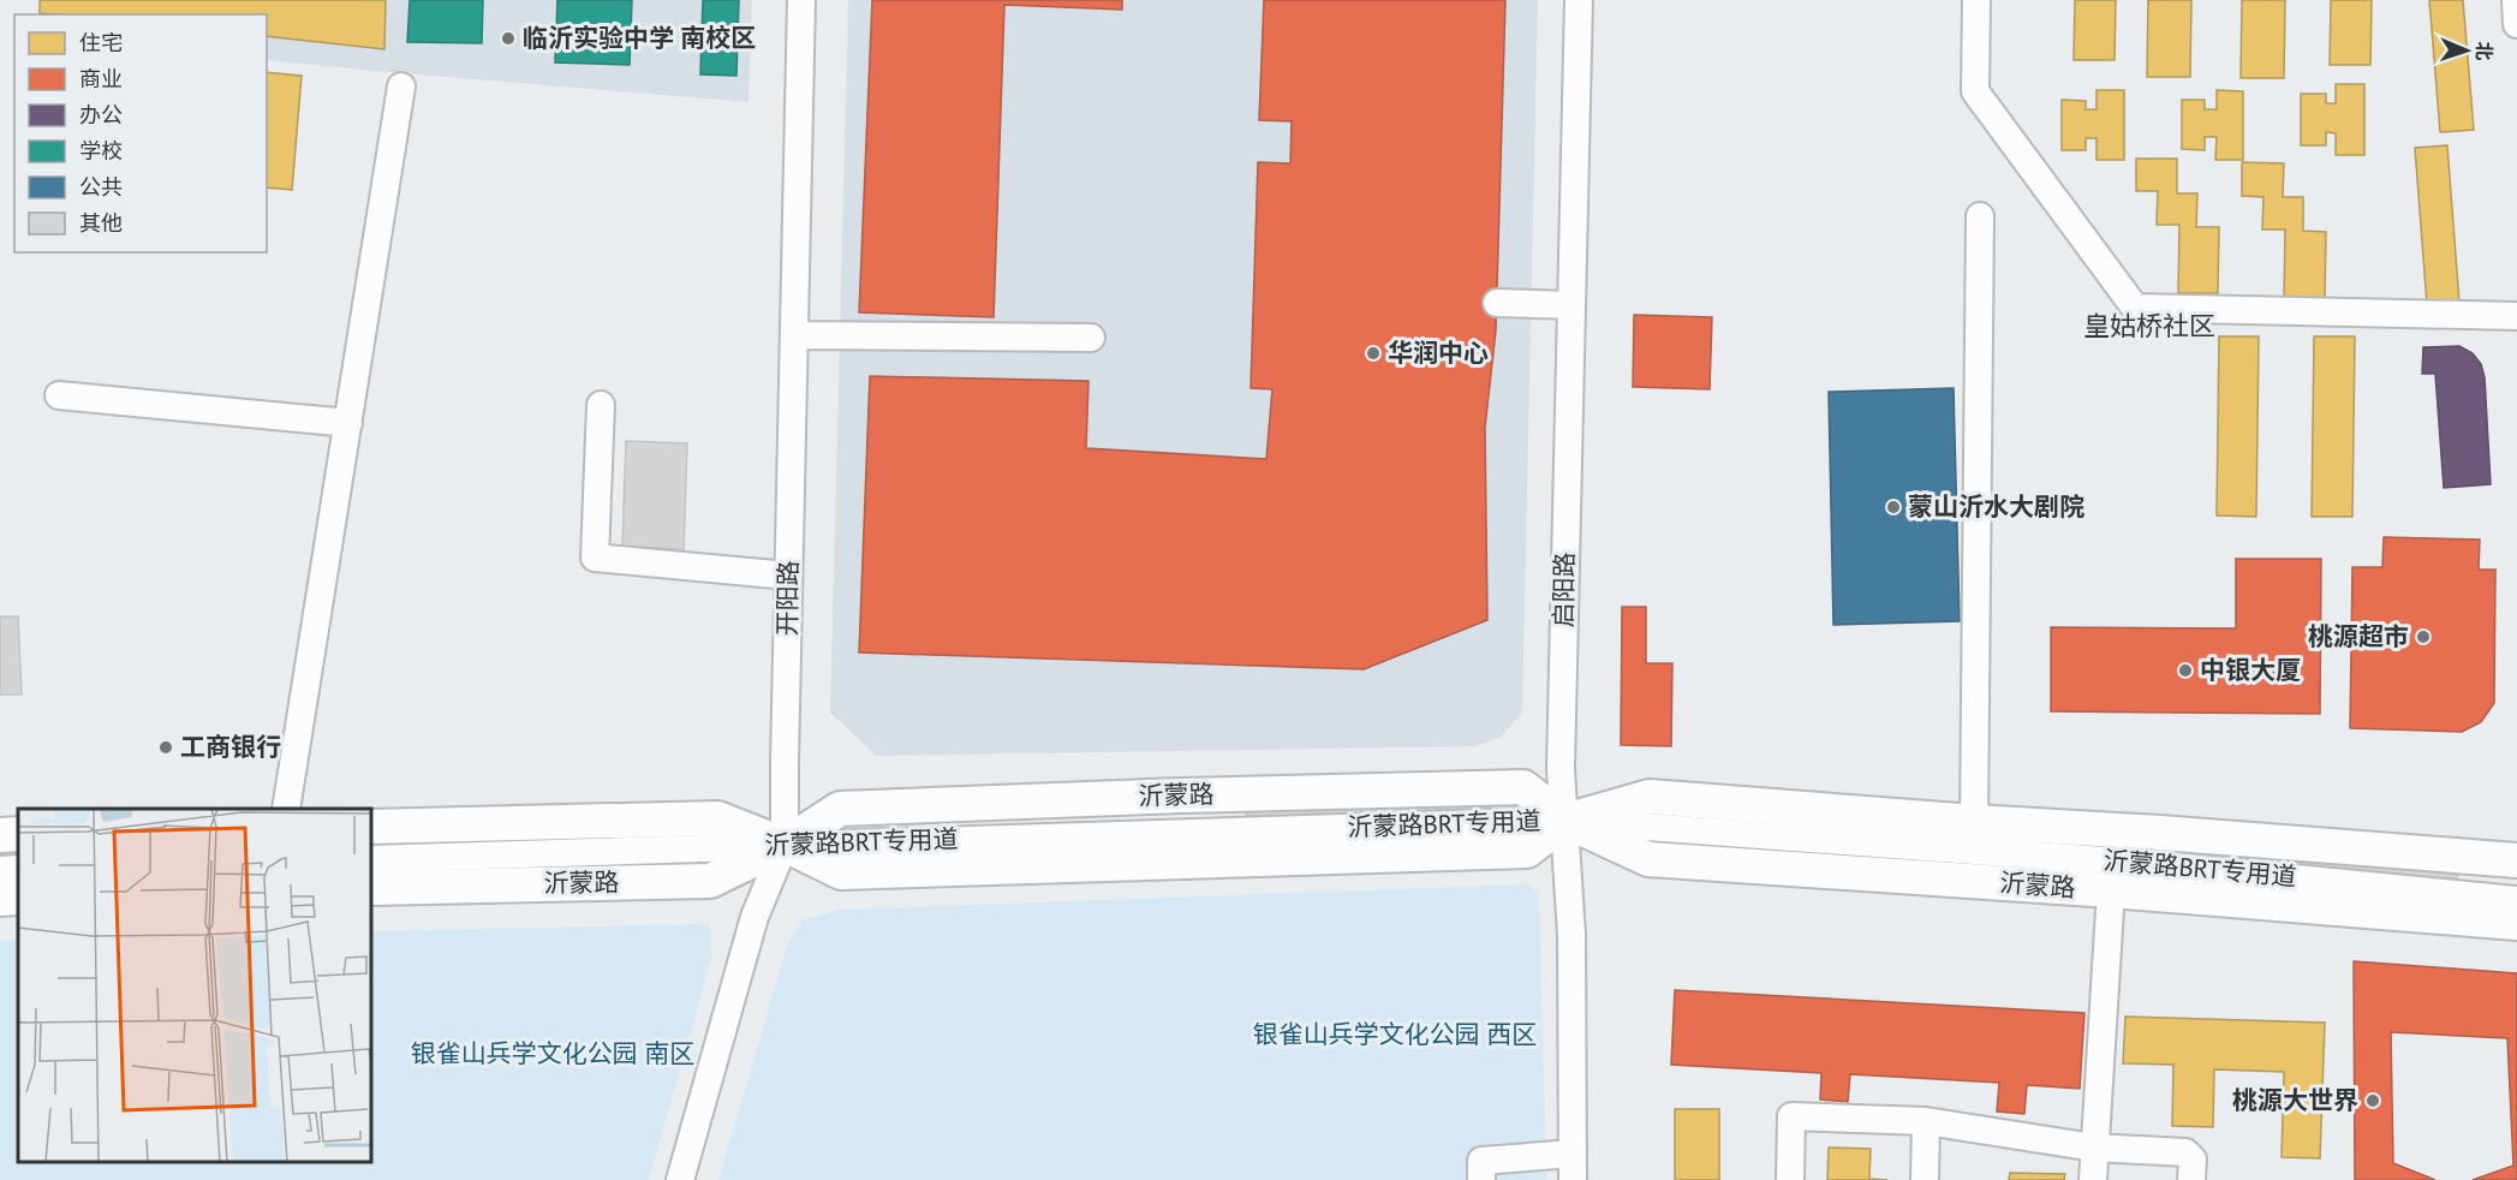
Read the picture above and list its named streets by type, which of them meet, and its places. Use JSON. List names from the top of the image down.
{
  "streets": {
    "main road": ["沂蒙路"],
    "street": ["启阳路", "开阳路", "沂蒙路BRT专用道"]
  },
  "crossings": [
    ["启阳路", "沂蒙路"],
    ["启阳路", "沂蒙路BRT专用道"],
    ["开阳路", "沂蒙路"],
    ["开阳路", "沂蒙路BRT专用道"],
    ["沂蒙路", "沂蒙路BRT专用道"]
  ],
  "districts": ["皇姑桥社区"],
  "parks": ["银雀山兵学文化公园 西区", "银雀山兵学文化公园 南区"],
  "places": [
    "临沂实验中学 南校区",
    "华润中心",
    "蒙山沂水大剧院",
    "桃源超市",
    "中银大厦",
    "工商银行",
    "桃源大世界"
  ],
  "legend": [
    "住宅",
    "商业",
    "办公",
    "学校",
    "公共",
    "其他"
  ],
  "north": "right"
}
